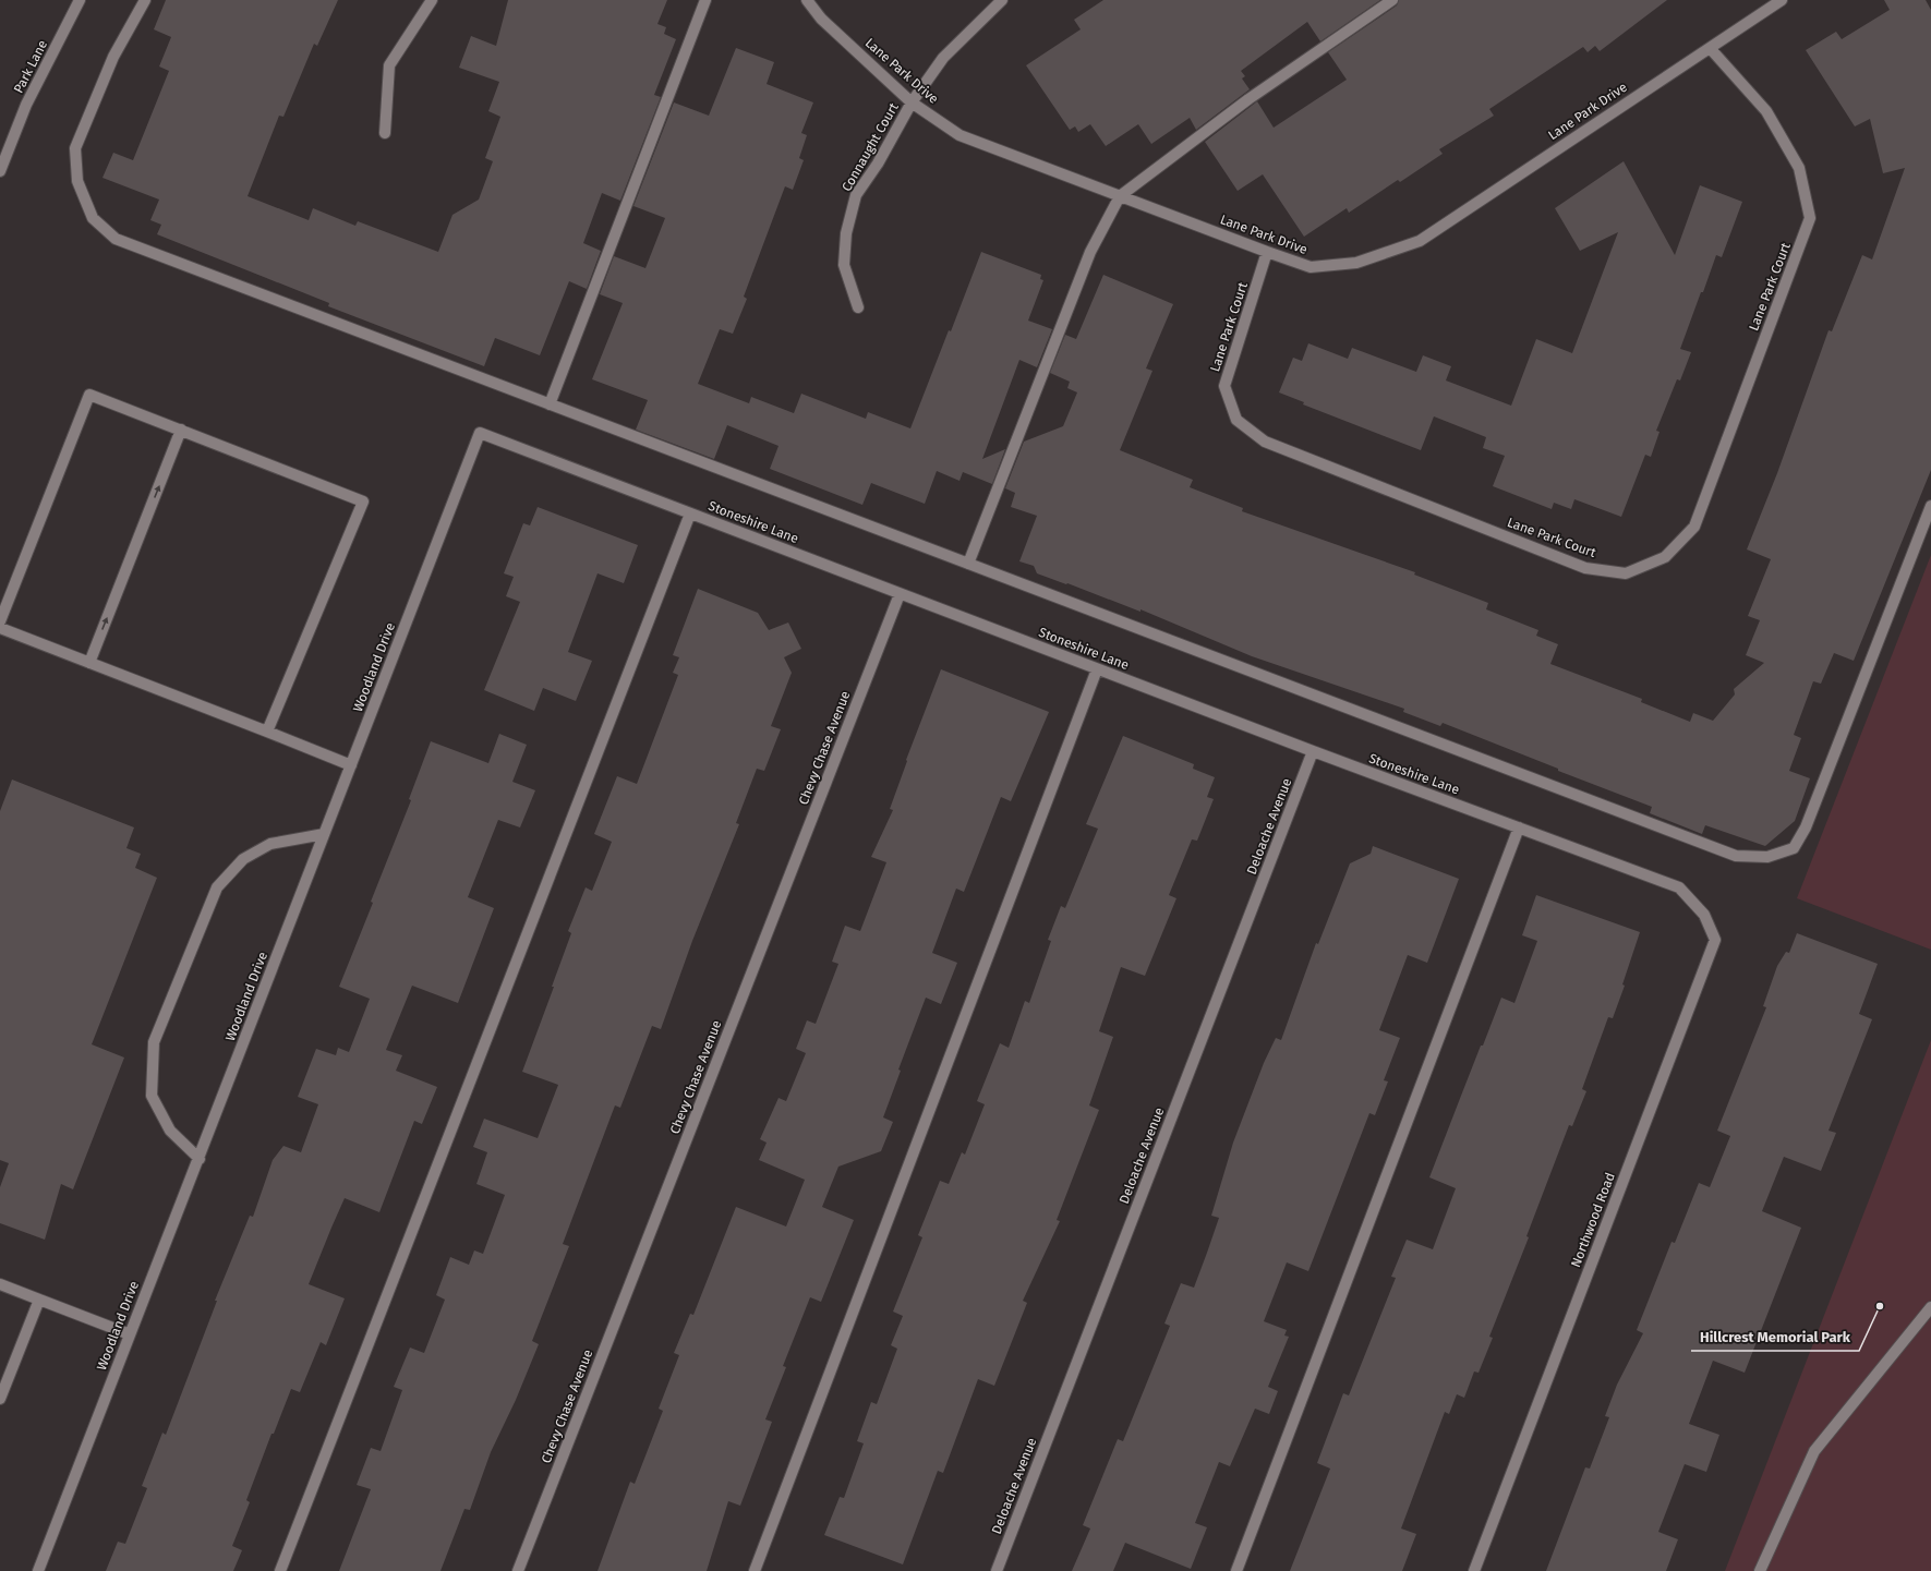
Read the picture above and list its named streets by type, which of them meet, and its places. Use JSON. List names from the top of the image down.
{
  "streets": {
    "street": [
      "Park Lane",
      "Lane Park Drive",
      "Connaught Court",
      "Lane Park Court",
      "Stoneshire Lane",
      "Woodland Drive",
      "Chevy Chase Avenue",
      "Deloache Avenue",
      "Northwood Road"
    ]
  },
  "crossings": [
    ["Lane Park Drive", "Connaught Court"],
    ["Lane Park Drive", "Lane Park Court"],
    ["Stoneshire Lane", "Woodland Drive"],
    ["Stoneshire Lane", "Chevy Chase Avenue"],
    ["Stoneshire Lane", "Deloache Avenue"],
    ["Stoneshire Lane", "Northwood Road"]
  ],
  "places": ["Hillcrest Memorial Park"]
}
